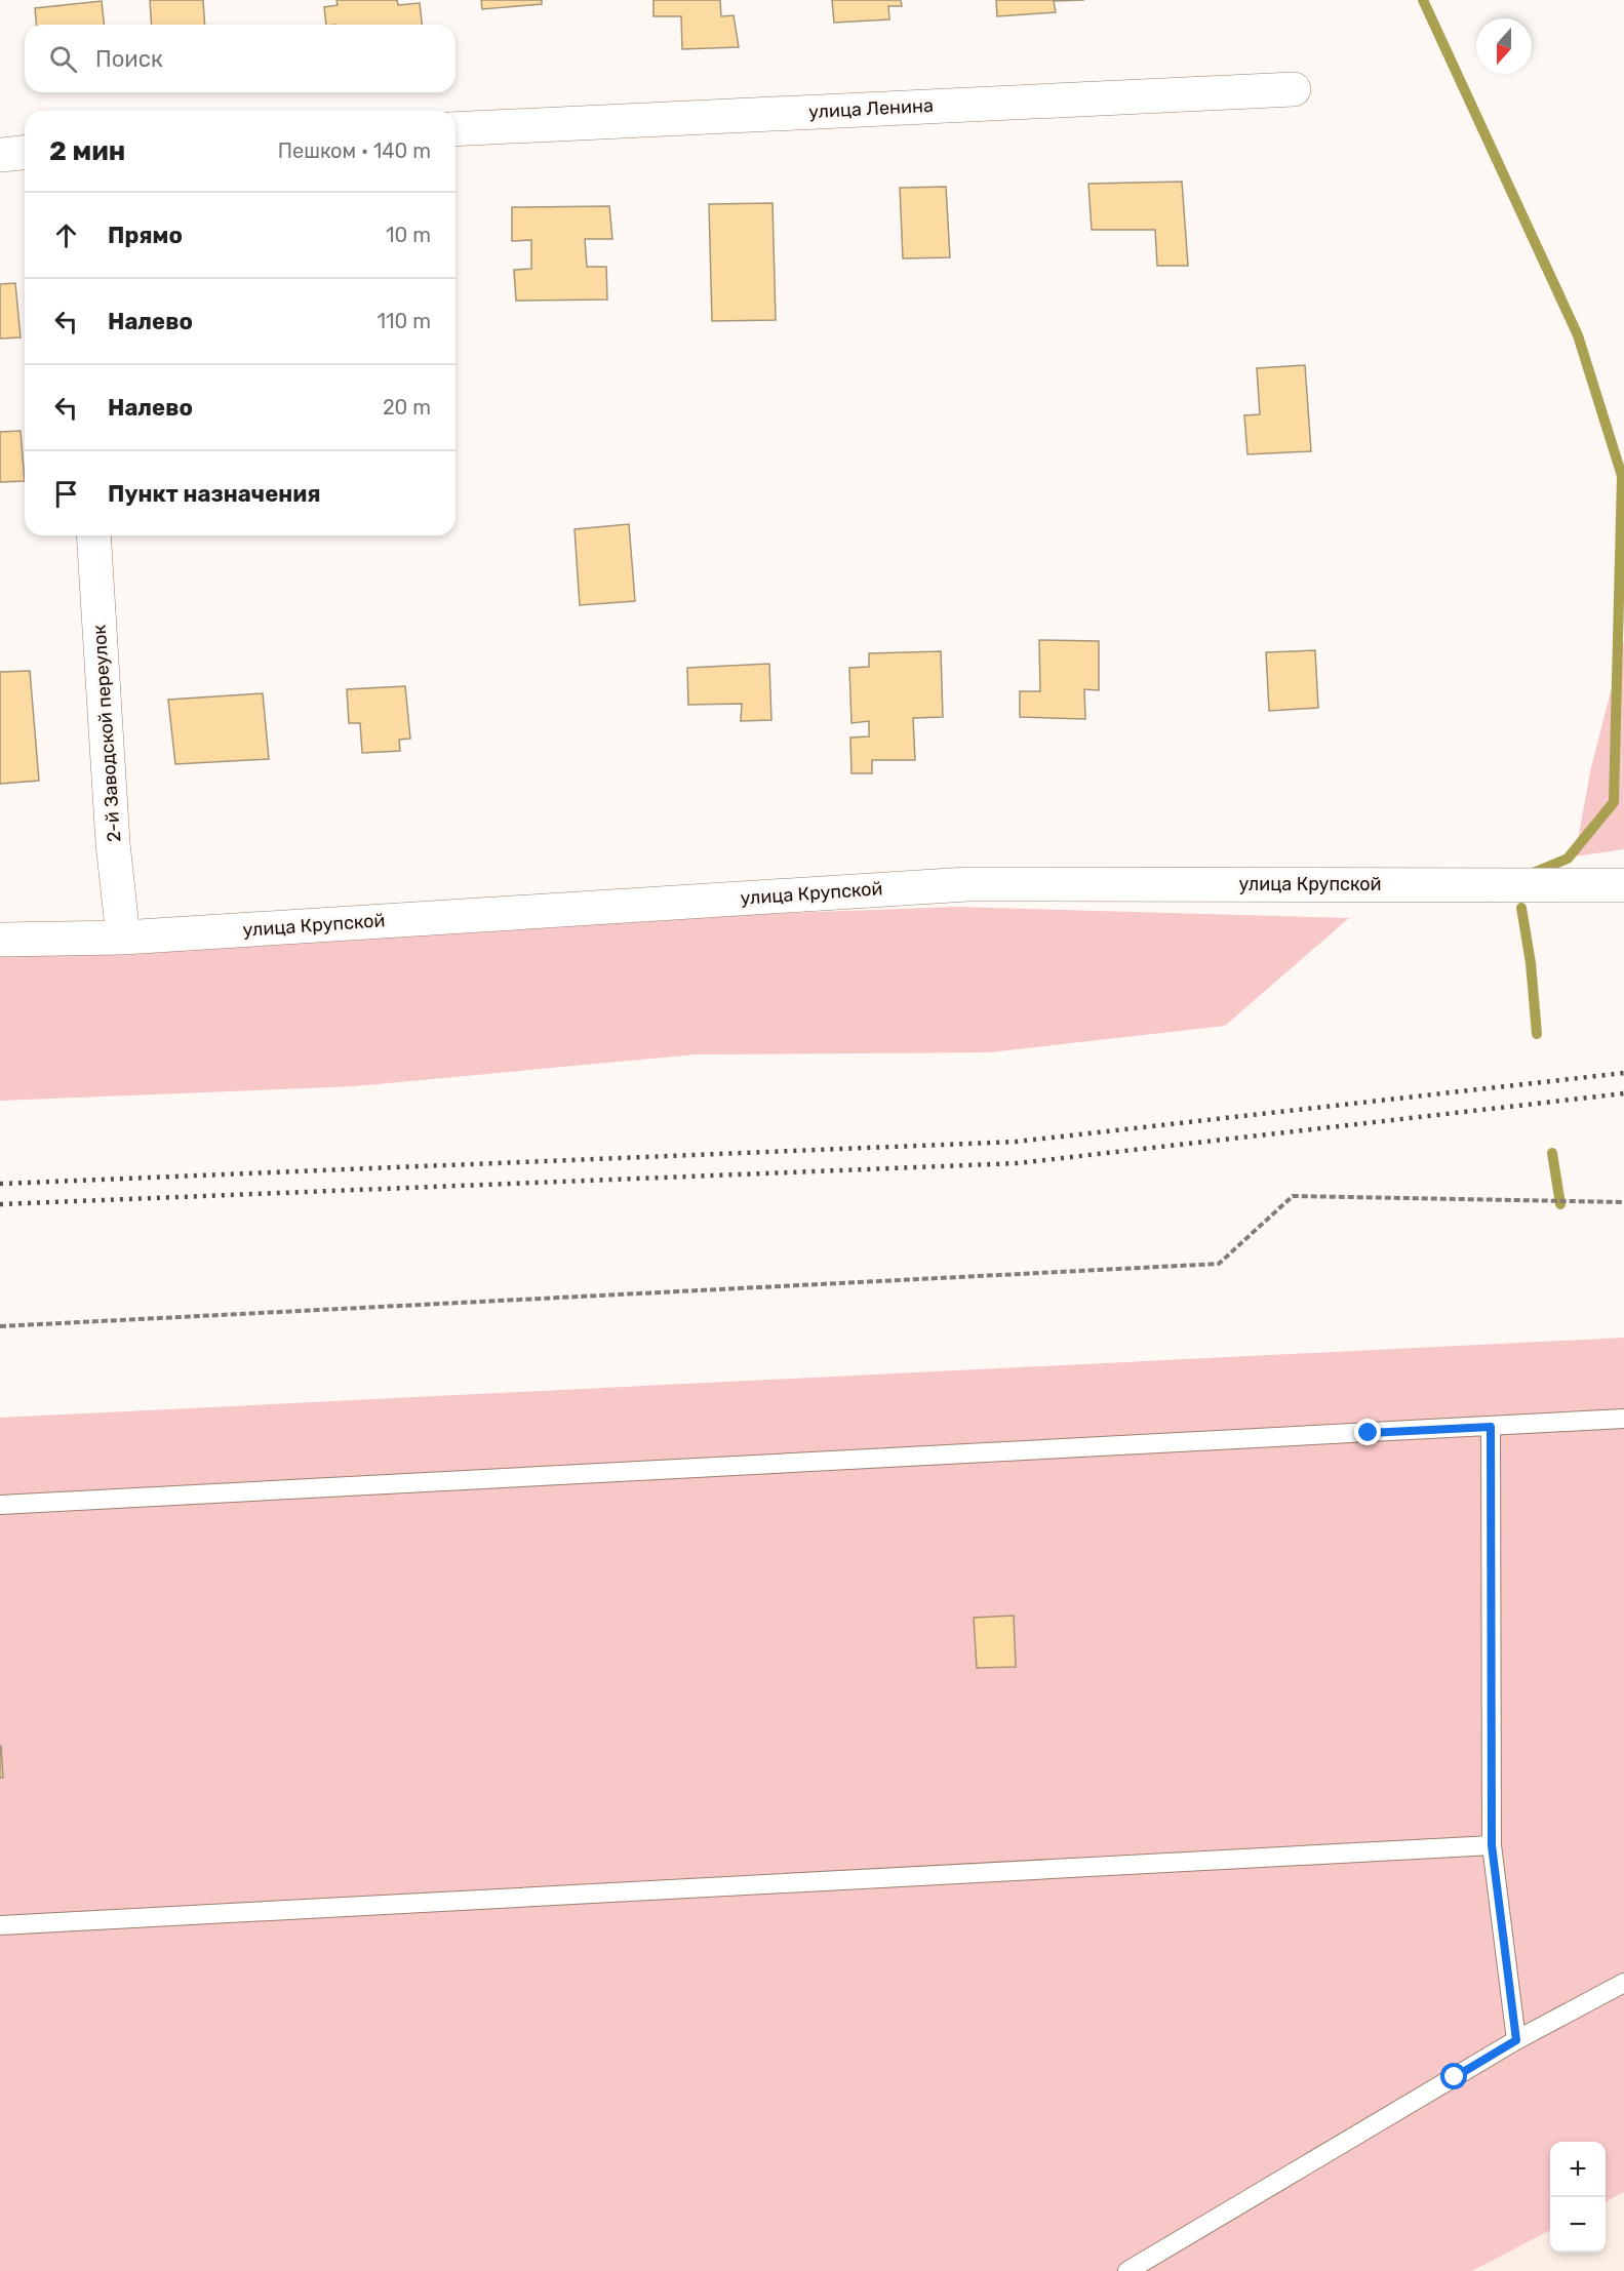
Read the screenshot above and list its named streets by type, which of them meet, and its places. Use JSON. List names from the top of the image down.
{
  "streets": {
    "street": ["улица Ленина", "2-й Заводской переулок", "улица Крупской"]
  },
  "crossings": [
    ["2-й Заводской переулок", "улица Крупской"]
  ],
  "north": "bottom",
  "page": {
    "search": "Поиск",
    "heading": ["2 мин", "Пешком · 140 m"],
    "list": [
      ["Прямо", "10 m"],
      ["Налево", "110 m"],
      ["Налево", "20 m"],
      "Пункт назначения"
    ],
    "map_buttons": ["+", "−"]
  }
}
